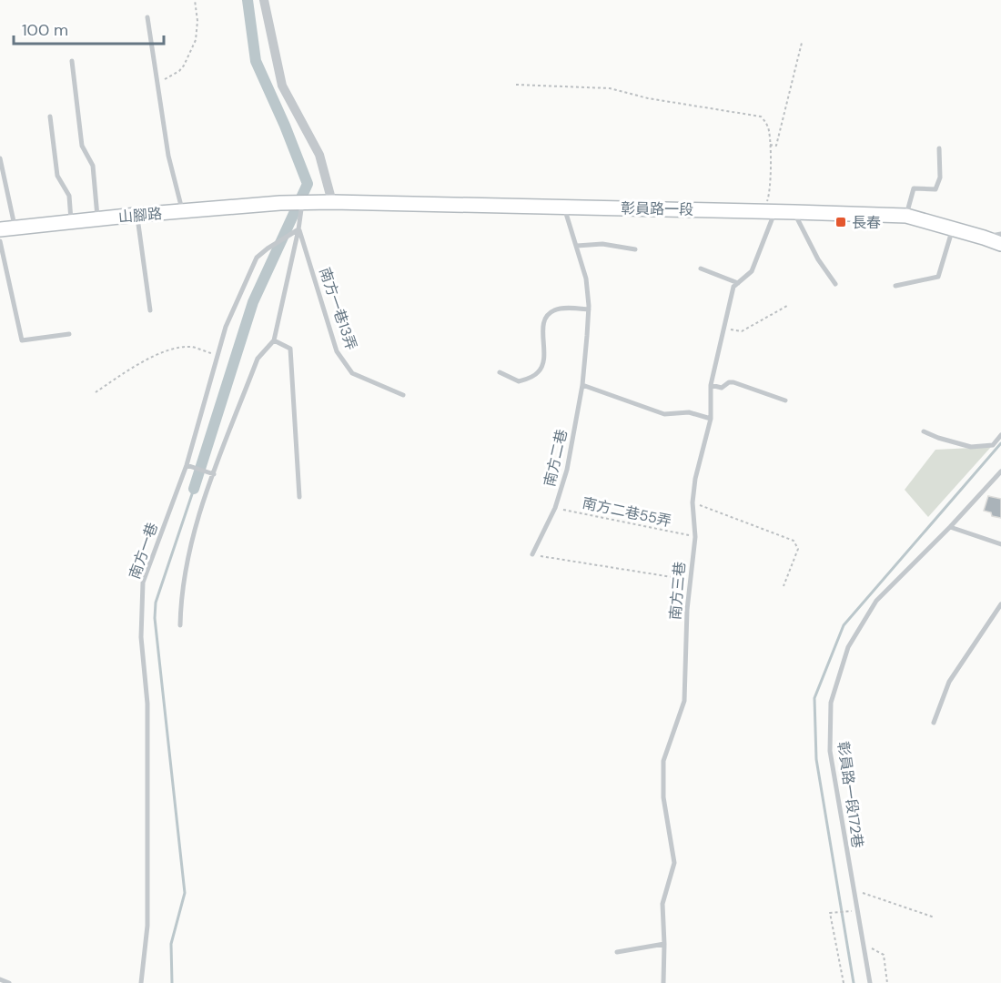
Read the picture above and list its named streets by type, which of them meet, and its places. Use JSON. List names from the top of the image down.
{
  "streets": {
    "main road": ["彰員路一段", "山腳路"],
    "lane": [
      "南方一巷13弄",
      "南方二巷",
      "南方一巷",
      "南方三巷",
      "彰員路一段172巷"
    ],
    "path": ["南方二巷55弄"]
  },
  "crossings": [
    ["彰員路一段", "山腳路"],
    ["彰員路一段", "南方二巷"],
    ["彰員路一段", "南方三巷"],
    ["南方一巷13弄", "南方一巷"],
    ["南方二巷", "南方二巷55弄"],
    ["南方二巷55弄", "南方三巷"]
  ],
  "places": {
    "transit": ["長春"]
  },
  "scale_bar": "100 m"
}
